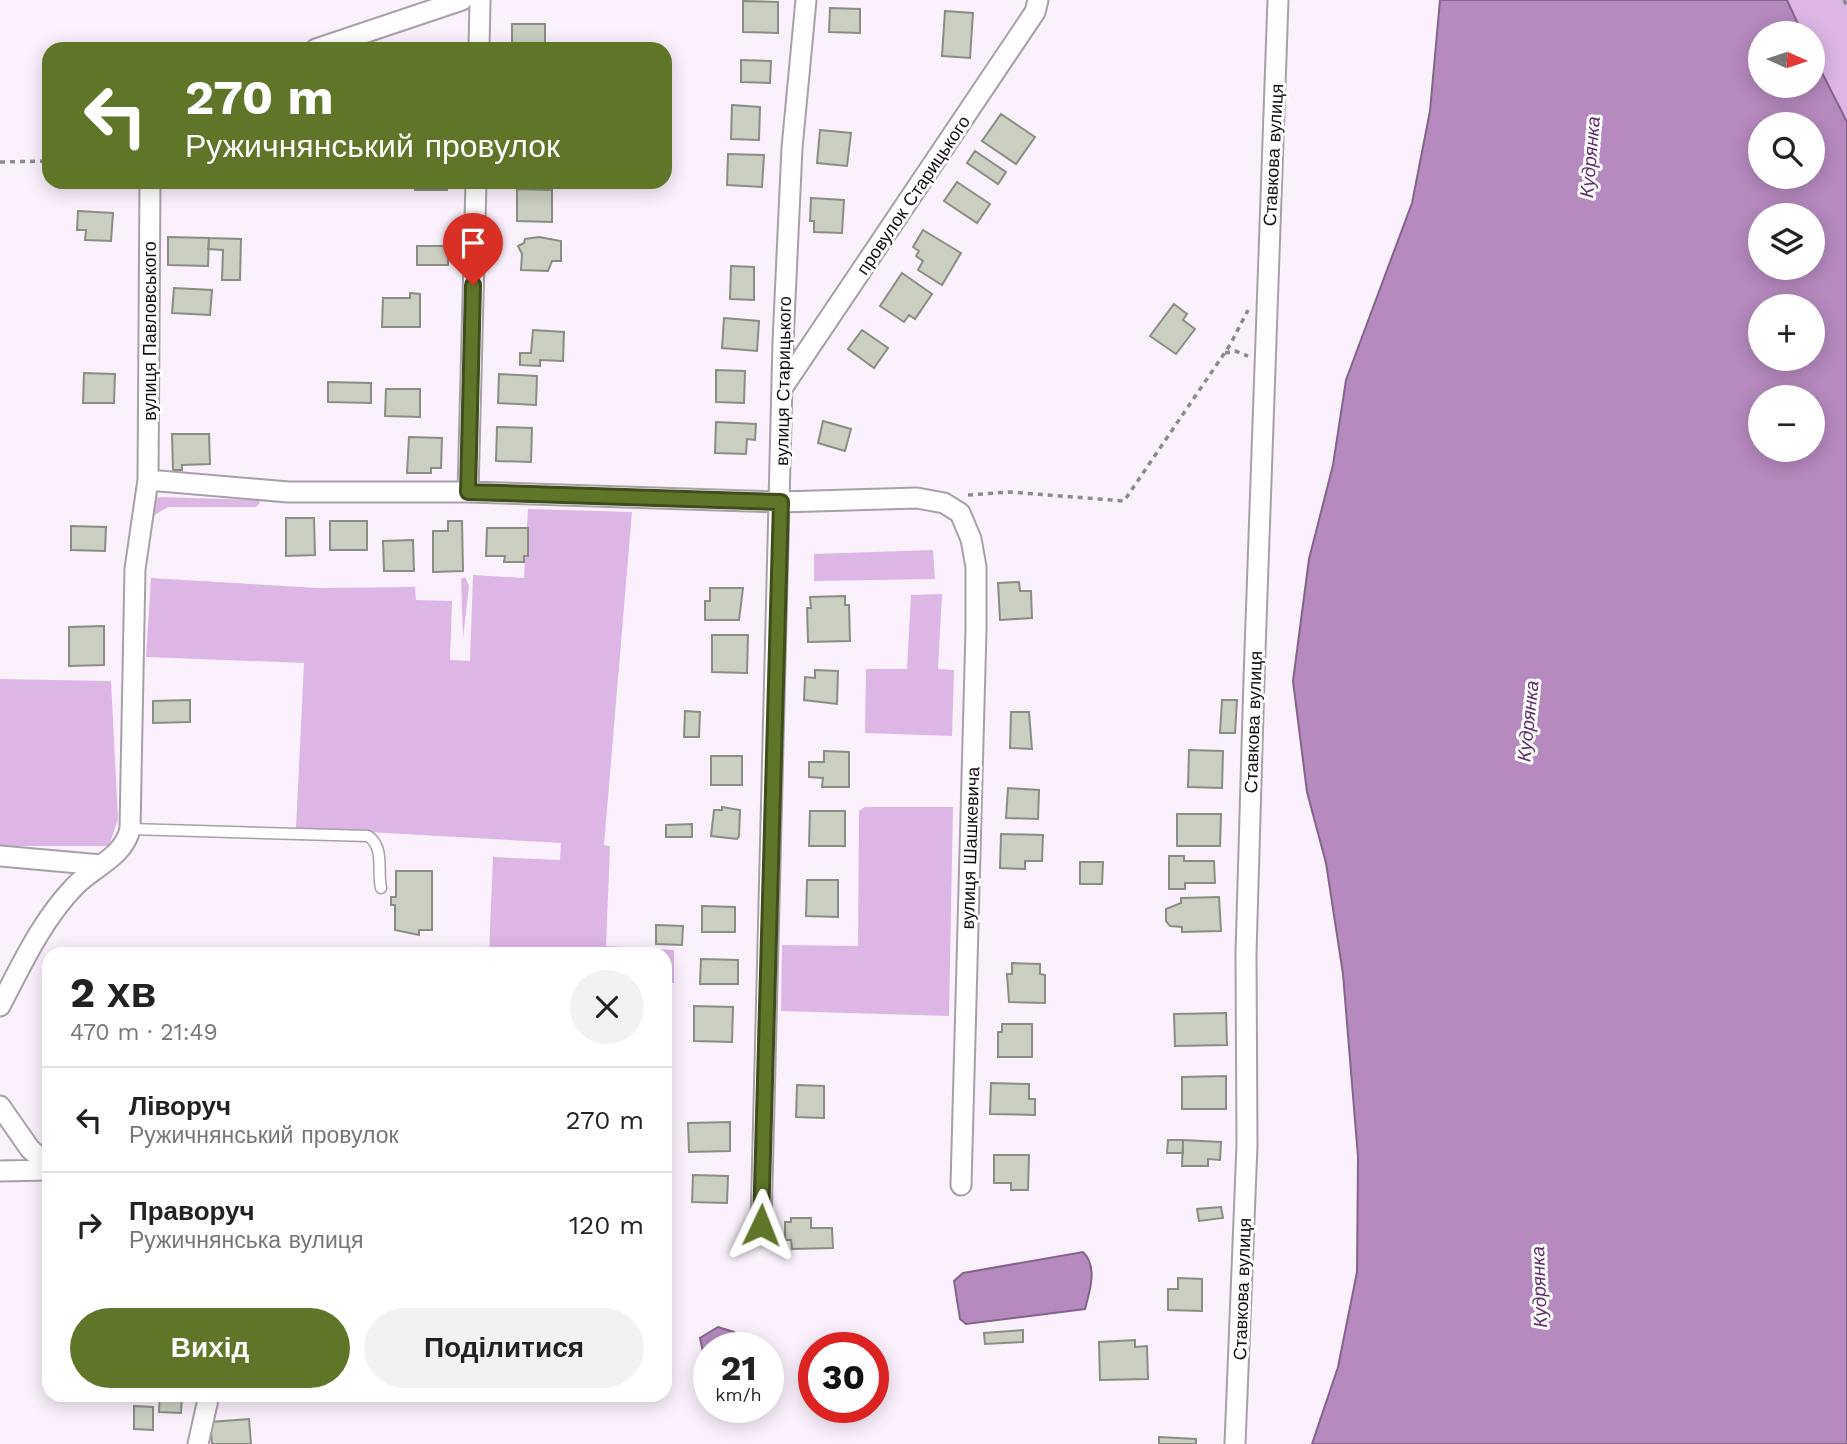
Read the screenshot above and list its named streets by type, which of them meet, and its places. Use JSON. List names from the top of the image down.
{
  "streets": {
    "street": [
      "Ставкова вулиця",
      "провулок Старицького",
      "вулиця Павловського",
      "вулиця Старицького",
      "вулиця Шашкевича"
    ]
  },
  "crossings": [
    ["провулок Старицького", "вулиця Старицького"]
  ],
  "water": ["Кудрянка"],
  "north": "right",
  "page": {
    "map_buttons": ["+", "−"],
    "turn": ["270 m", "Ружичнянський провулок"],
    "heading": ["2 хв", "470 m · 21:49"],
    "list": [
      {
        "name": "Ліворуч",
        "note": "Ружичнянський провулок",
        "value": "270 m"
      },
      {
        "name": "Праворуч",
        "note": "Ружичнянська вулиця",
        "value": "120 m"
      }
    ],
    "buttons": ["Вихід", "Поділитися"],
    "speed": "21 km/h",
    "limit": "30"
  }
}
